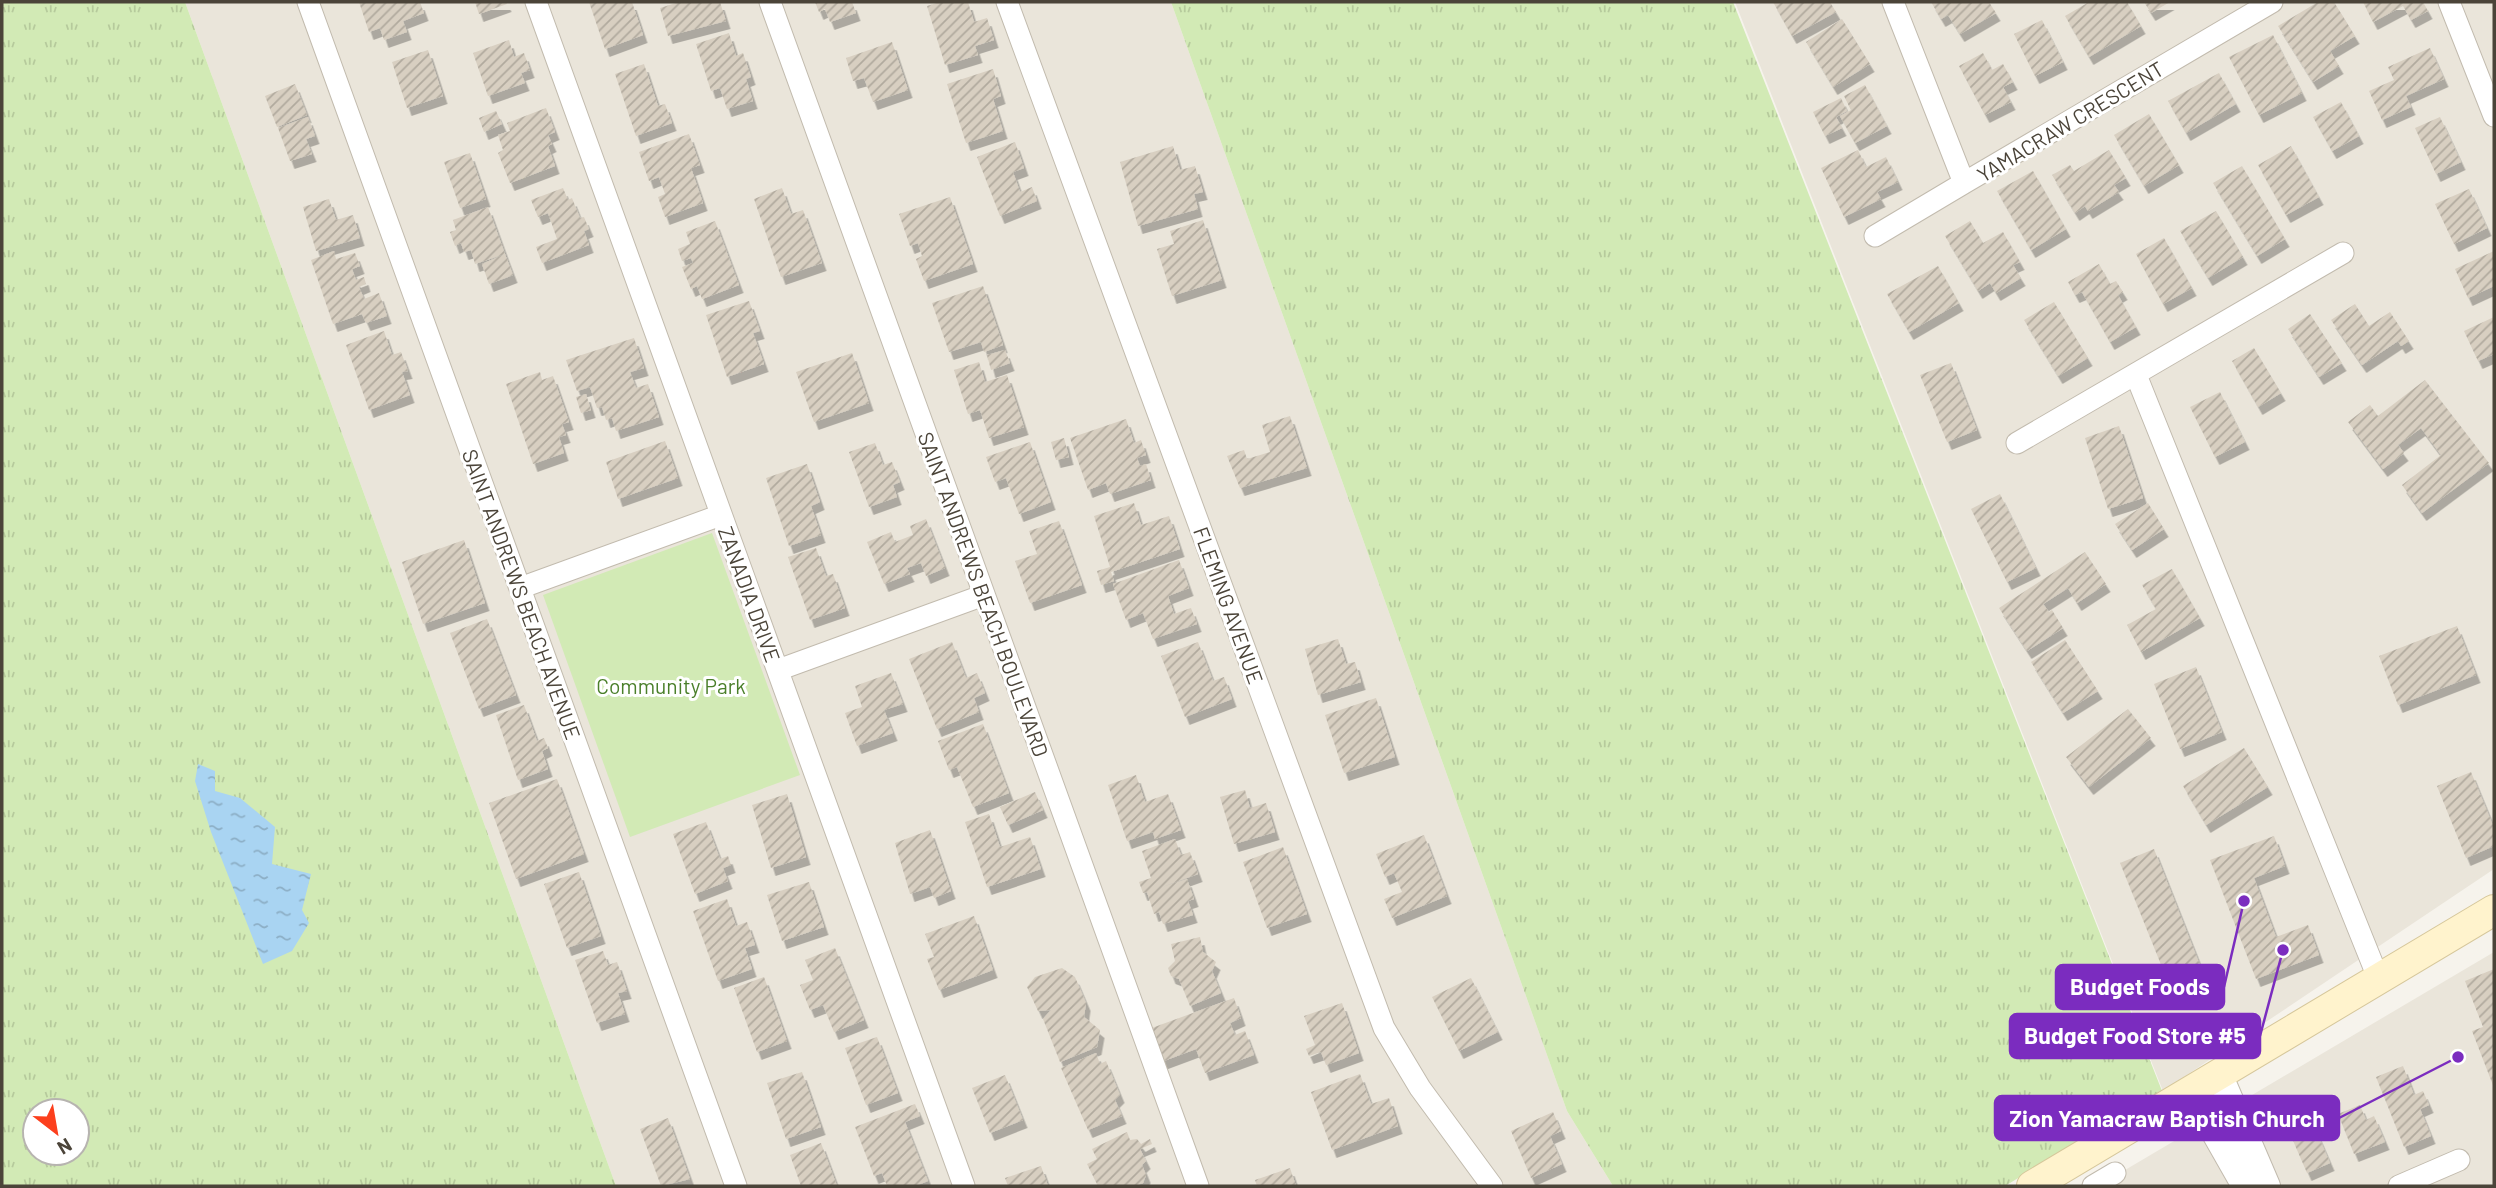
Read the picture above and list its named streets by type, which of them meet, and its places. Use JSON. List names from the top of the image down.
{
  "streets": {
    "street": [
      "YAMACRAW CRESCENT",
      "SAINT ANDREWS BEACH AVENUE",
      "ZANADIA DRIVE",
      "SAINT ANDREWS BEACH BOULEVARD",
      "FLEMING AVENUE"
    ]
  },
  "parks": ["Community Park"],
  "places": ["Budget Foods", "Budget Food Store #5", "Zion Yamacraw Baptish Church"],
  "north": "bottom right"
}
